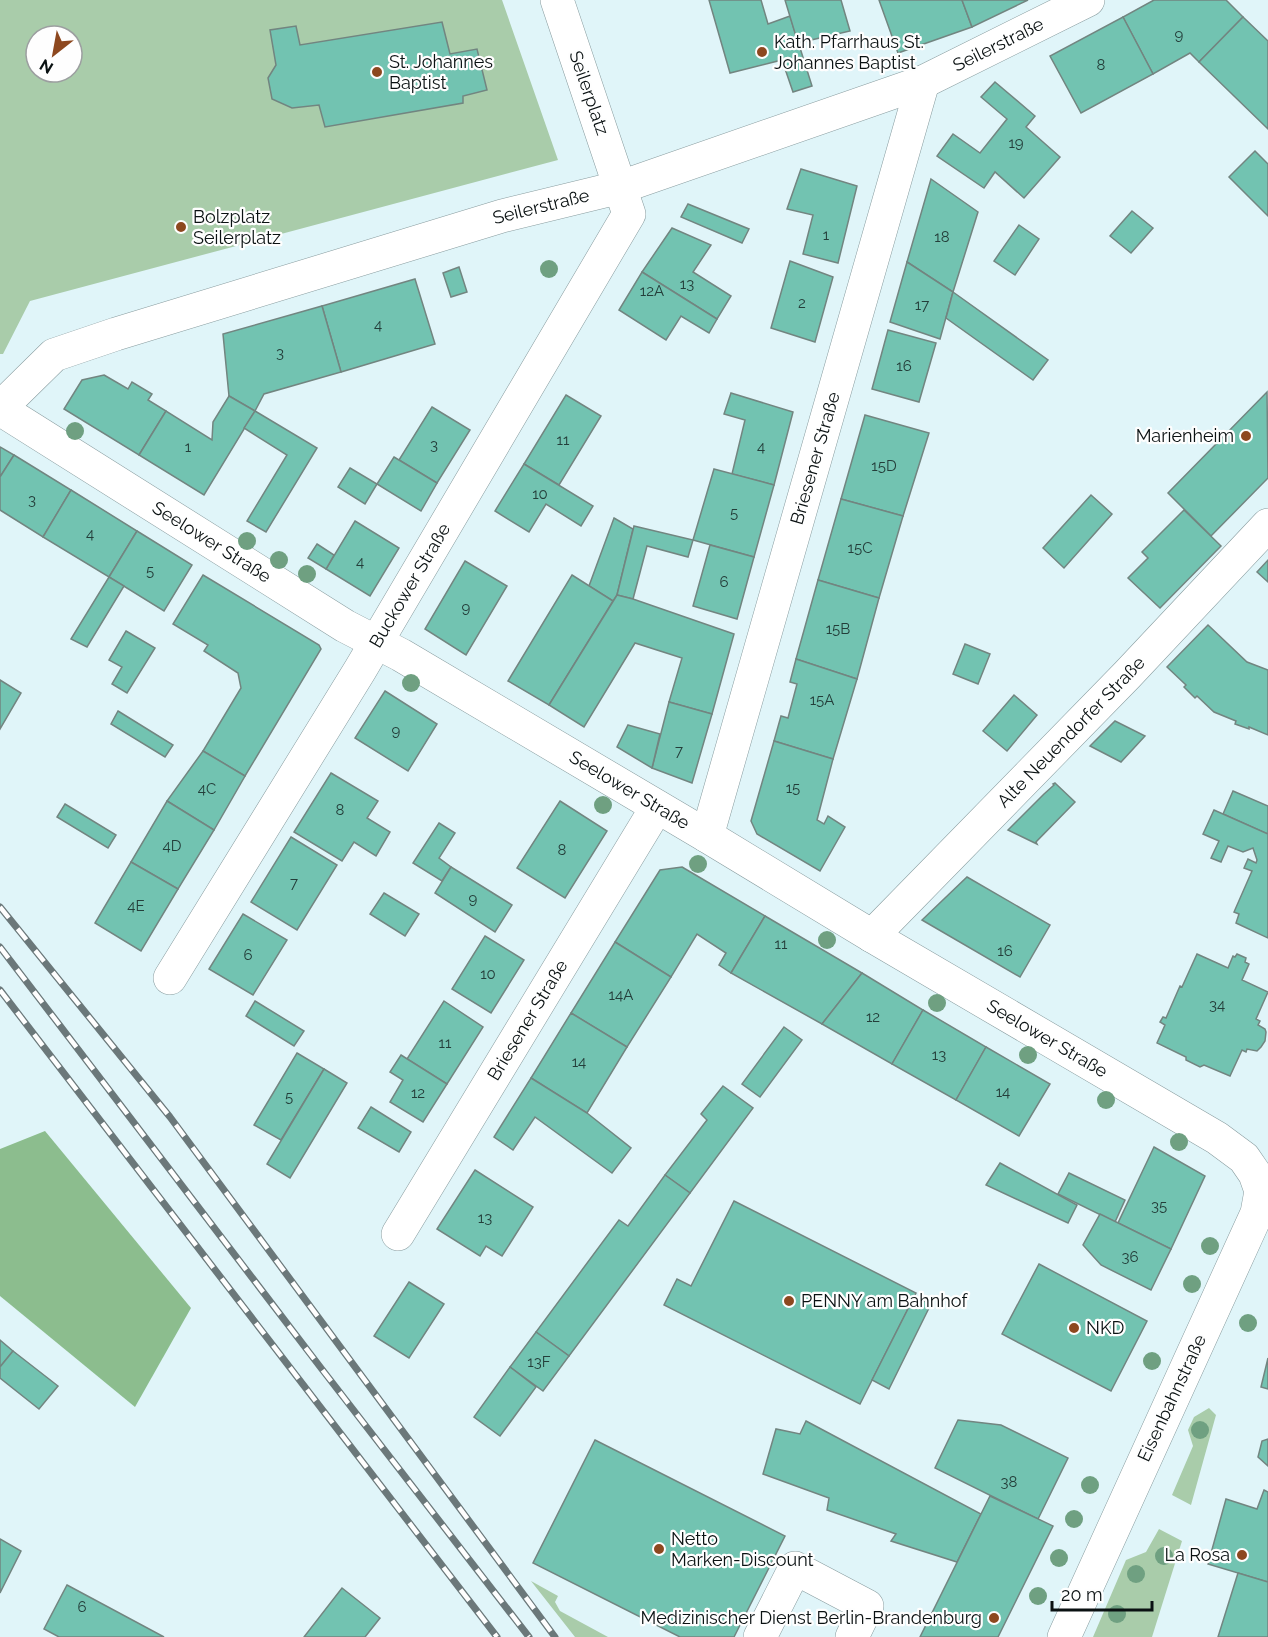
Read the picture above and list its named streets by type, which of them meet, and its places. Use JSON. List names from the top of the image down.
{
  "streets": {
    "street": [
      "Seilerstraße",
      "Seilerplatz",
      "Briesener Straße",
      "Seelower Straße",
      "Buckower Straße",
      "Alte Neuendorfer Straße",
      "Eisenbahnstraße"
    ]
  },
  "crossings": [
    ["Seilerstraße", "Seilerplatz"],
    ["Seilerstraße", "Briesener Straße"],
    ["Seilerstraße", "Seelower Straße"],
    ["Seilerstraße", "Buckower Straße"],
    ["Seilerplatz", "Buckower Straße"],
    ["Briesener Straße", "Seelower Straße"],
    ["Seelower Straße", "Buckower Straße"],
    ["Seelower Straße", "Alte Neuendorfer Straße"],
    ["Seelower Straße", "Eisenbahnstraße"]
  ],
  "places": [
    "Kath. Pfarrhaus St. Johannes Baptist",
    "St. Johannes Baptist",
    "Bolzplatz Seilerplatz",
    "Marienheim",
    "PENNY am Bahnhof",
    "NKD",
    "Netto Marken-Discount",
    "La Rosa",
    "Medizinischer Dienst Berlin-Brandenburg"
  ],
  "house_numbers": [
    "9",
    "8",
    "19",
    "1",
    "18",
    "13",
    "12A",
    "2",
    "17",
    "4",
    "3",
    "16",
    "11",
    "3",
    "1",
    "4",
    "15D",
    "10",
    "3",
    "5",
    "4",
    "15C",
    "4",
    "5",
    "6",
    "9",
    "15B",
    "15A",
    "9",
    "7",
    "15",
    "4C",
    "8",
    "4D",
    "8",
    "7",
    "9",
    "4E",
    "11",
    "16",
    "6",
    "10",
    "14A",
    "34",
    "12",
    "11",
    "13",
    "14",
    "14",
    "12",
    "5",
    "35",
    "13",
    "36",
    "13F",
    "38",
    "6"
  ],
  "scale_bar": "20 m",
  "north": "bottom left"
}
